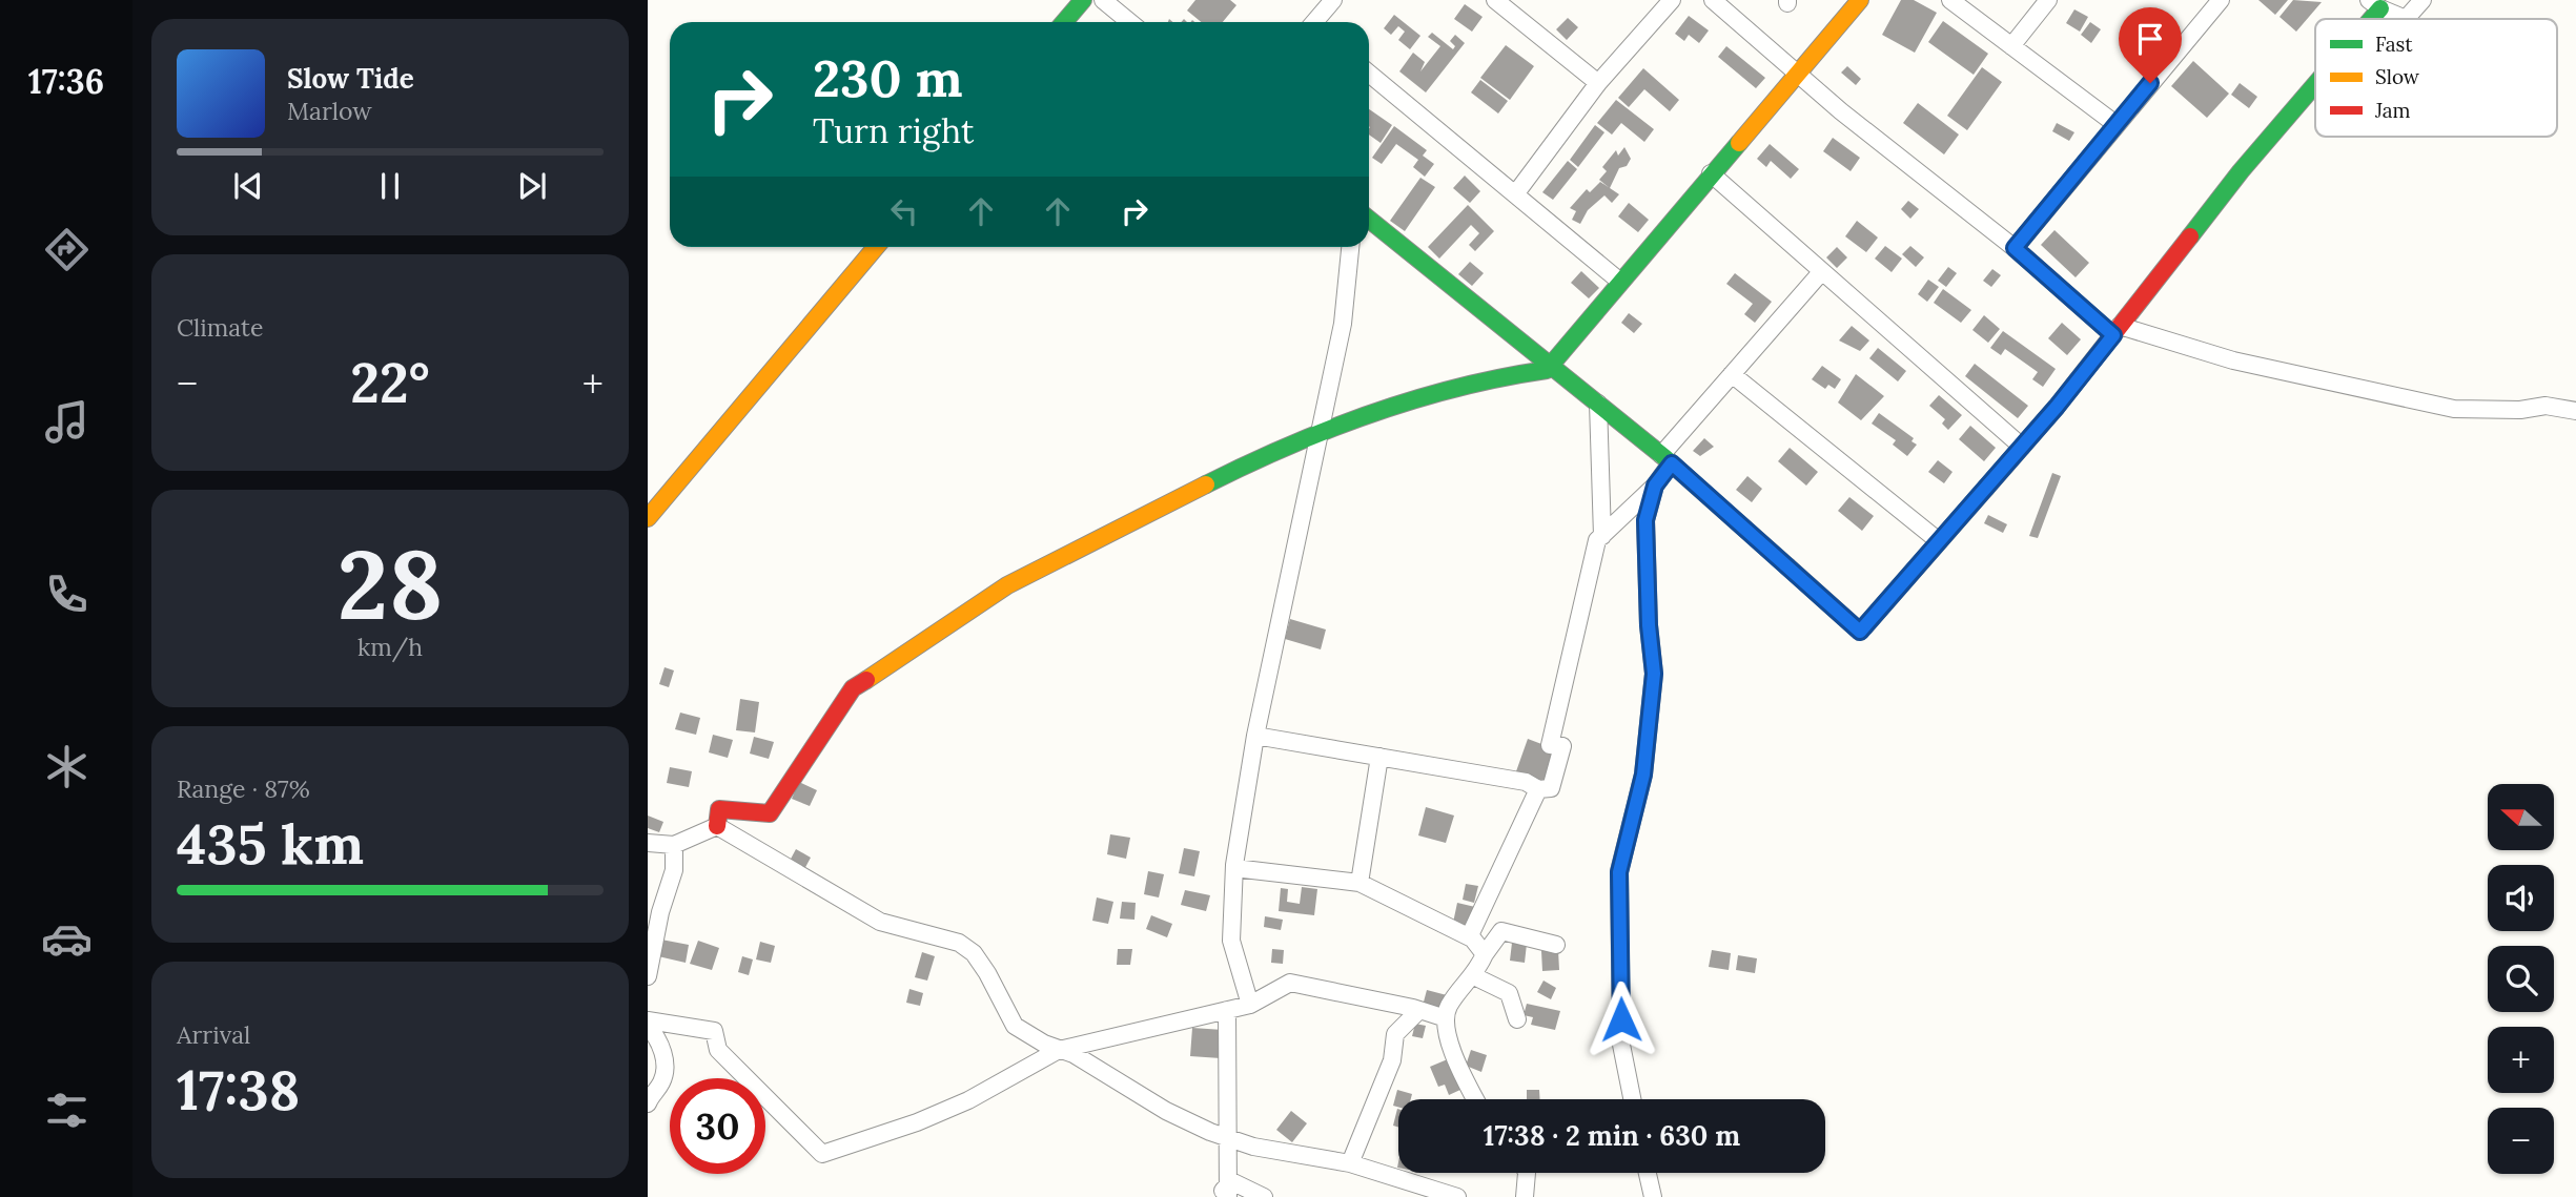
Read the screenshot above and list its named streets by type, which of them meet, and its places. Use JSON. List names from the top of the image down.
{
  "legend": ["Fast", "Slow", "Jam"],
  "north": "left",
  "page": {
    "tabs": "17:36",
    "turn": ["230 m", "Turn right"],
    "song": ["Slow Tide", "Marlow"],
    "tile": [
      "Climate",
      ["28", "km/h"],
      ["Range · 87%", "435 km"],
      ["Arrival", "17:38"]
    ],
    "heat": ["−", "22°", "+"],
    "map_buttons": ["+", "−"],
    "limit": "30",
    "trip": "17:38 · 2 min · 630 m"
  }
}
